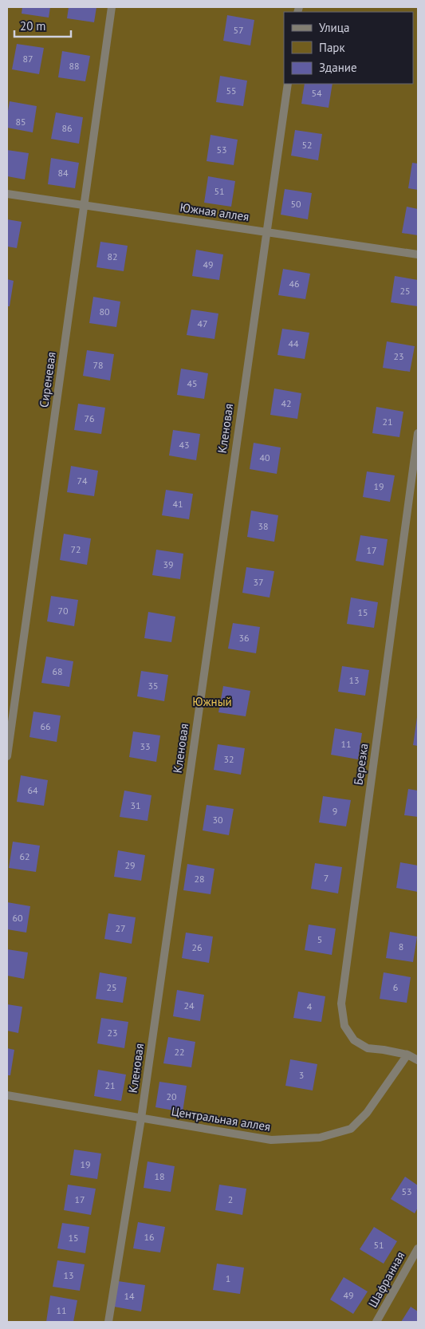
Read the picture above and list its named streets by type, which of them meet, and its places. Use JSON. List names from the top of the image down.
{
  "streets": {
    "street": [
      "Южная аллея",
      "Сиреневая",
      "Кленовая",
      "Березка",
      "Центральная аллея",
      "Шафранная"
    ]
  },
  "crossings": [
    ["Южная аллея", "Сиреневая"],
    ["Южная аллея", "Кленовая"],
    ["Кленовая", "Центральная аллея"],
    ["Березка", "Центральная аллея"]
  ],
  "parks": ["Южный"],
  "house_numbers": [
    "57",
    "87",
    "88",
    "55",
    "54",
    "85",
    "86",
    "52",
    "53",
    "84",
    "51",
    "50",
    "82",
    "49",
    "46",
    "25",
    "80",
    "47",
    "44",
    "23",
    "78",
    "45",
    "42",
    "76",
    "21",
    "43",
    "40",
    "74",
    "19",
    "41",
    "38",
    "72",
    "17",
    "39",
    "37",
    "70",
    "15",
    "36",
    "68",
    "13",
    "35",
    "66",
    "11",
    "33",
    "32",
    "64",
    "31",
    "9",
    "30",
    "62",
    "29",
    "7",
    "28",
    "60",
    "27",
    "5",
    "8",
    "26",
    "25",
    "6",
    "24",
    "4",
    "23",
    "22",
    "3",
    "21",
    "20",
    "19",
    "18",
    "53",
    "17",
    "2",
    "16",
    "15",
    "51",
    "13",
    "1",
    "49",
    "14",
    "11"
  ],
  "legend": ["Улица", "Парк", "Здание"],
  "scale_bar": "20 m"
}
